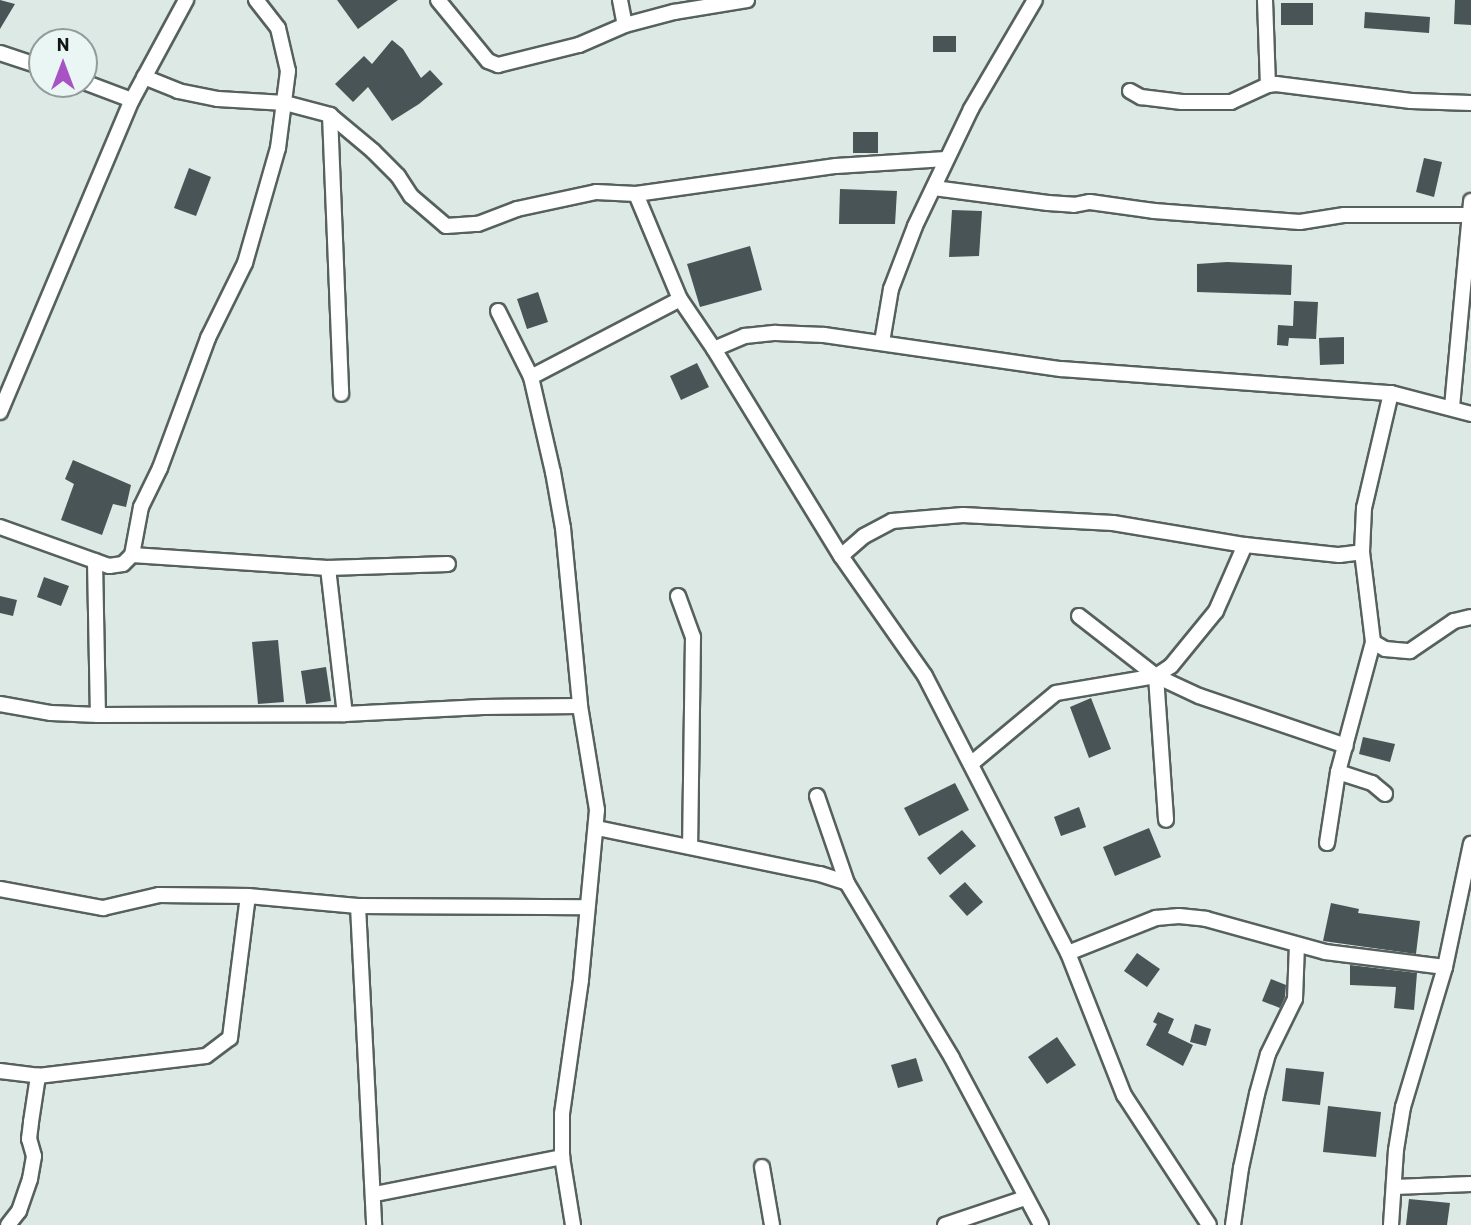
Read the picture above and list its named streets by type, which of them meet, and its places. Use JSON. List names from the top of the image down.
{
  "north": "top"
}
